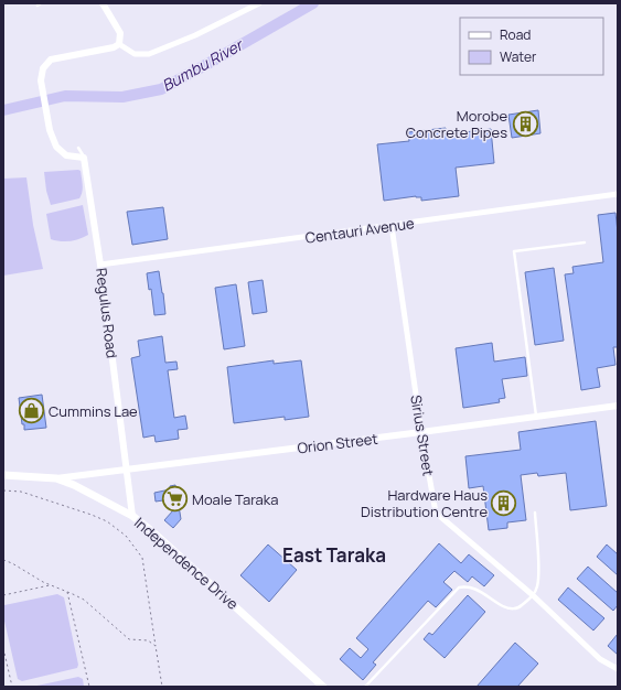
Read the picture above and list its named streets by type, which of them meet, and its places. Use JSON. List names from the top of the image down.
{
  "streets": {
    "main road": ["Independence Drive"],
    "street": [
      "Centauri Avenue",
      "Regulus Road",
      "Sirius Street",
      "Orion Street"
    ]
  },
  "crossings": [
    ["Centauri Avenue", "Regulus Road"],
    ["Centauri Avenue", "Sirius Street"],
    ["Regulus Road", "Orion Street"],
    ["Regulus Road", "Independence Drive"],
    ["Sirius Street", "Orion Street"],
    ["Orion Street", "Independence Drive"]
  ],
  "districts": ["East Taraka"],
  "water": ["Bumbu River"],
  "places": {
    "building": ["Morobe Concrete Pipes", "Hardware Haus Distribution Centre"],
    "shop": ["Cummins Lae"],
    "supermarket": ["Moale Taraka"]
  },
  "legend": ["Road", "Water"]
}
